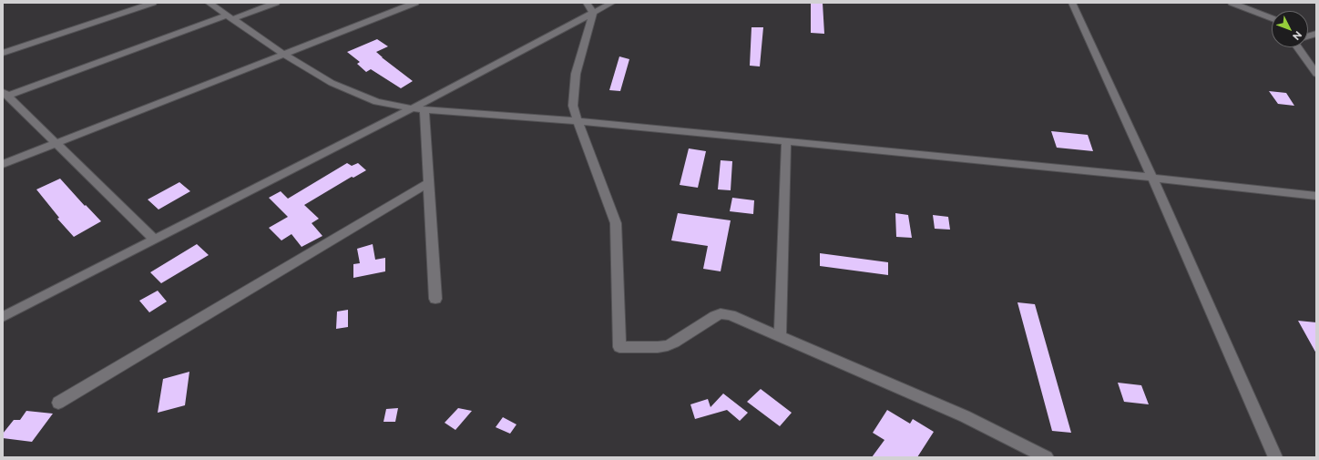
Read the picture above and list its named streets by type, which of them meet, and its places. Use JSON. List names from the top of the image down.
{
  "north": "bottom right"
}
